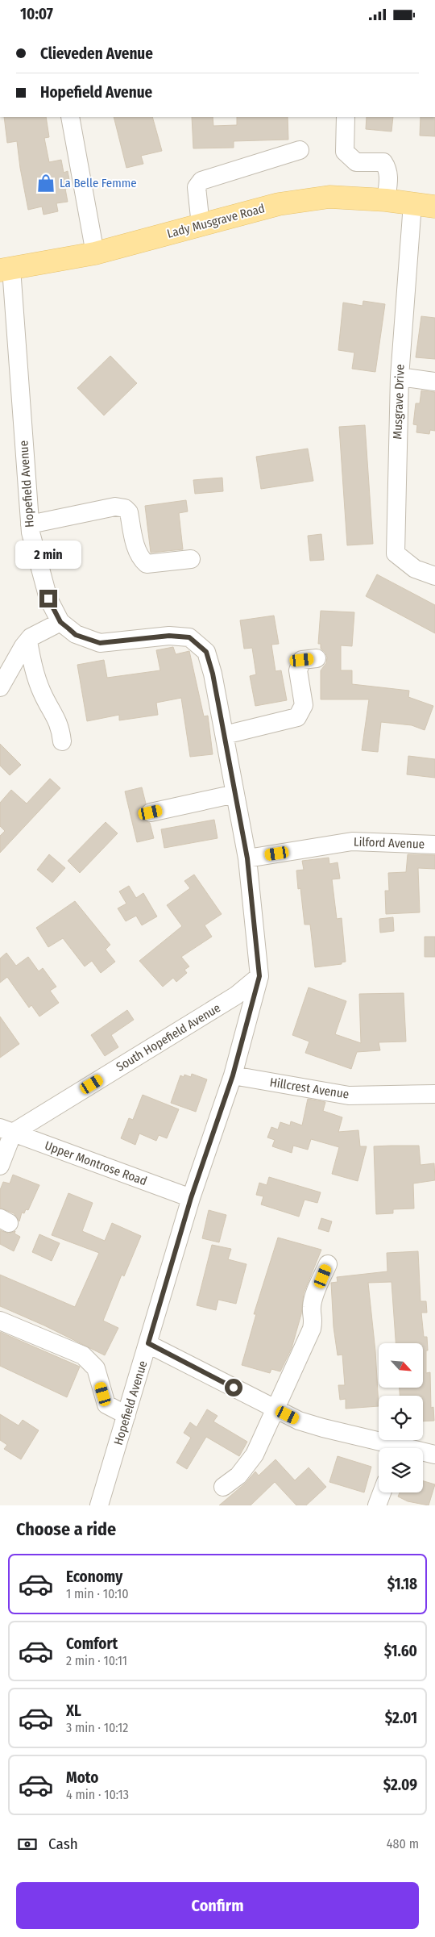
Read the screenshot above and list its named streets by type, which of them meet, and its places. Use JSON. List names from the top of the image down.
{
  "streets": {
    "main road": ["Lady Musgrave Road"],
    "street": [
      "Musgrave Drive",
      "Hopefield Avenue",
      "Lilford Avenue",
      "South Hopefield Avenue",
      "Hillcrest Avenue",
      "Upper Montrose Road"
    ]
  },
  "crossings": [
    ["Lady Musgrave Road", "Musgrave Drive"],
    ["Lady Musgrave Road", "Hopefield Avenue"],
    ["Hopefield Avenue", "Lilford Avenue"],
    ["Hopefield Avenue", "South Hopefield Avenue"],
    ["Hopefield Avenue", "Hillcrest Avenue"],
    ["Hopefield Avenue", "Upper Montrose Road"],
    ["South Hopefield Avenue", "Upper Montrose Road"]
  ],
  "places": {
    "shop": ["La Belle Femme"]
  },
  "north": "bottom right",
  "page": {
    "status": "10:07",
    "banner": ["Clieveden Avenue", "Hopefield Avenue"],
    "bubble": "2 min",
    "heading": "Choose a ride",
    "list": [
      {
        "name": "Economy",
        "note": "1 min · 10:10",
        "value": "$1.18"
      },
      {
        "name": "Comfort",
        "note": "2 min · 10:11",
        "value": "$1.60"
      },
      {
        "name": "XL",
        "note": "3 min · 10:12",
        "value": "$2.01"
      },
      {
        "name": "Moto",
        "note": "4 min · 10:13",
        "value": "$2.09"
      }
    ],
    "pay": ["Cash", "480 m"],
    "buttons": "Confirm"
  }
}
